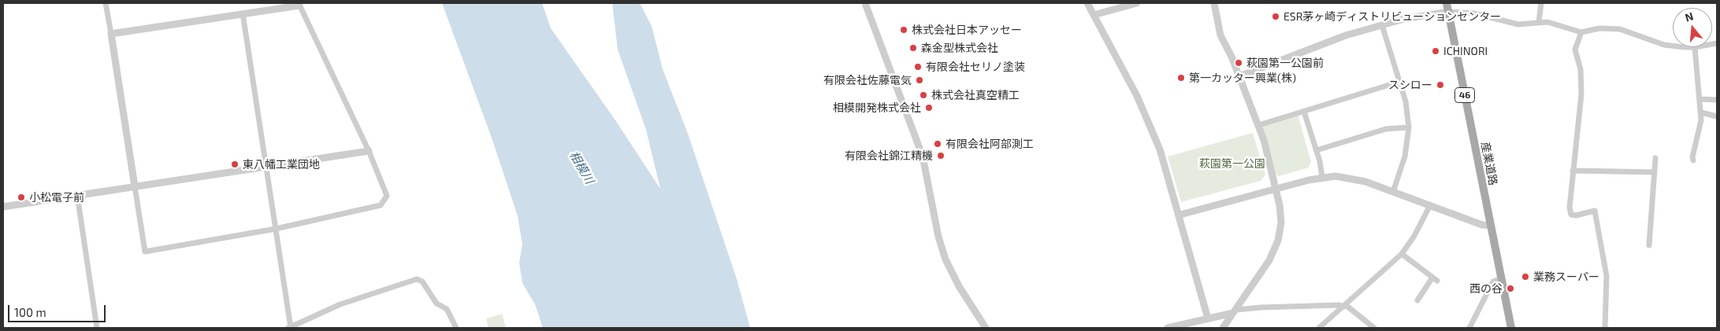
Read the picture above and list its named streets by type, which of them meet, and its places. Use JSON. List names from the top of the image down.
{
  "streets": {
    "main road": ["46", "産業道路"]
  },
  "water": ["相模川"],
  "parks": ["萩園第一公園"],
  "places": [
    "ESR茅ヶ崎ディストリビューションセンター",
    "株式会社日本アッセー",
    "森金型株式会社",
    "ICHINORI",
    "萩園第一公園前",
    "有限会社セリノ塗装",
    "第一カッター興業(株)",
    "有限会社佐藤電気",
    "スシロー",
    "株式会社真空精工",
    "相模開発株式会社",
    "有限会社阿部測工",
    "有限会社錦江精機",
    "東八幡工業団地",
    "小松電子前",
    "業務スーパー",
    "西の谷"
  ],
  "scale_bar": "100 m",
  "north": "top"
}
